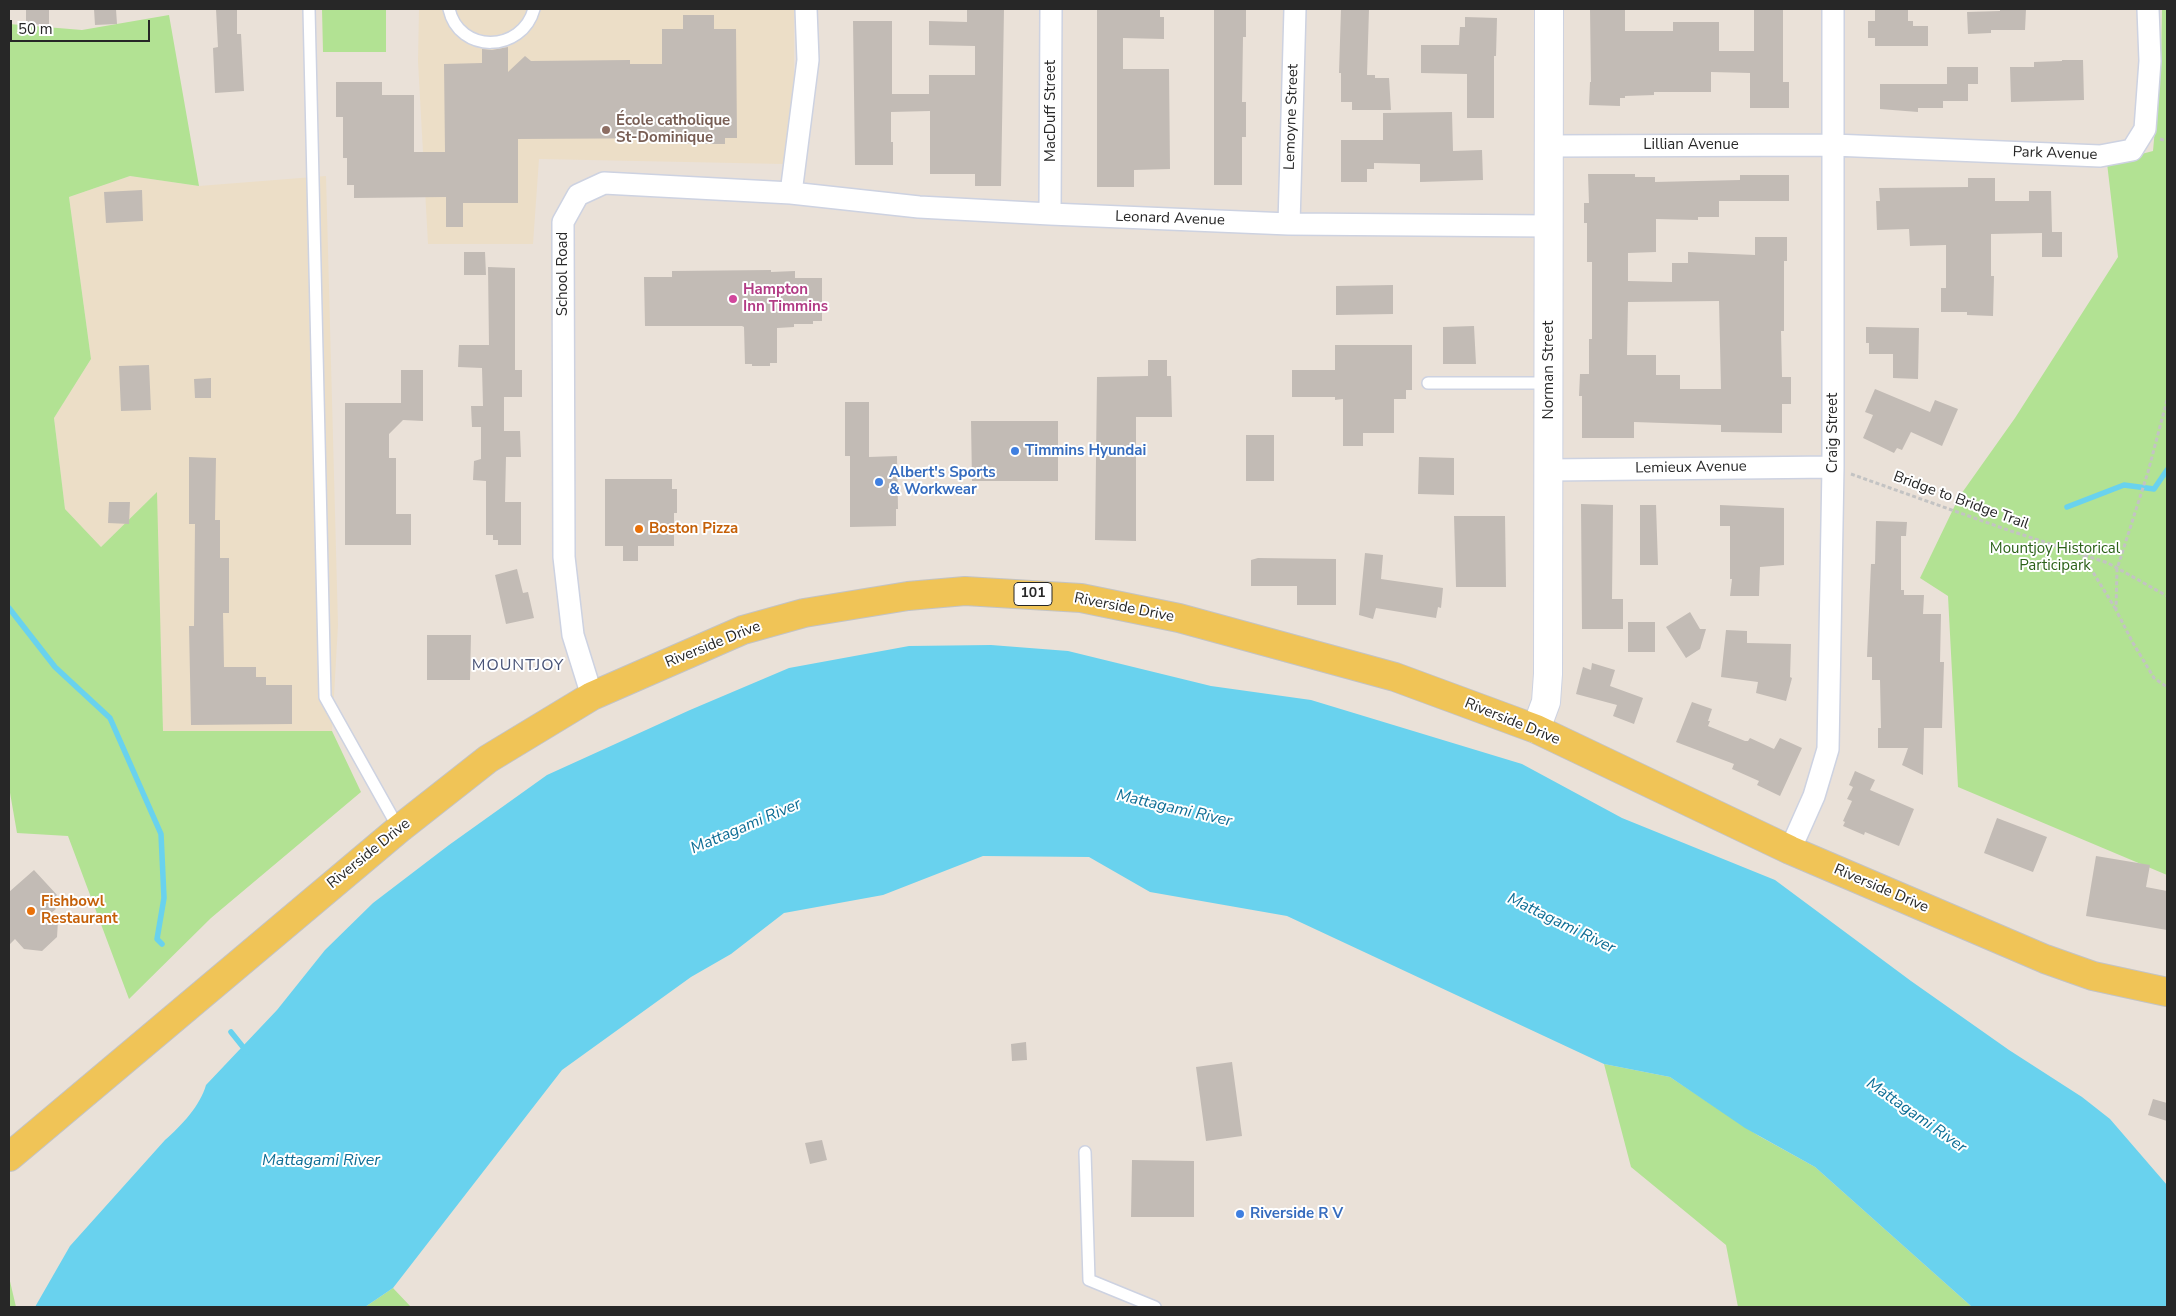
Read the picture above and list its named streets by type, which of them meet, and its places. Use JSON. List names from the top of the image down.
{
  "streets": {
    "main road": ["101", "Riverside Drive"],
    "street": [
      "MacDuff Street",
      "Lemoyne Street",
      "Lillian Avenue",
      "Park Avenue",
      "Leonard Avenue",
      "School Road",
      "Norman Street",
      "Craig Street",
      "Lemieux Avenue"
    ],
    "path": ["Bridge to Bridge Trail"]
  },
  "crossings": [
    ["MacDuff Street", "Leonard Avenue"],
    ["Lemoyne Street", "Leonard Avenue"],
    ["Lillian Avenue", "Park Avenue"],
    ["Lillian Avenue", "Norman Street"],
    ["Lillian Avenue", "Craig Street"],
    ["Park Avenue", "Craig Street"],
    ["Leonard Avenue", "School Road"],
    ["Leonard Avenue", "Norman Street"],
    ["School Road", "Riverside Drive"],
    ["Norman Street", "Lemieux Avenue"],
    ["Norman Street", "Riverside Drive"],
    ["Craig Street", "Lemieux Avenue"],
    ["Craig Street", "Bridge to Bridge Trail"],
    ["Craig Street", "Riverside Drive"],
    ["Lemieux Avenue", "Bridge to Bridge Trail"]
  ],
  "districts": ["MOUNTJOY"],
  "water": ["Mattagami River"],
  "parks": ["Mountjoy Historical Participark"],
  "places": [
    "École catholique St-Dominique",
    "Hampton Inn Timmins",
    "Timmins Hyundai",
    "Albert's Sports & Workwear",
    "Boston Pizza",
    "Fishbowl Restaurant",
    "Riverside R V"
  ],
  "scale_bar": "50 m"
}
